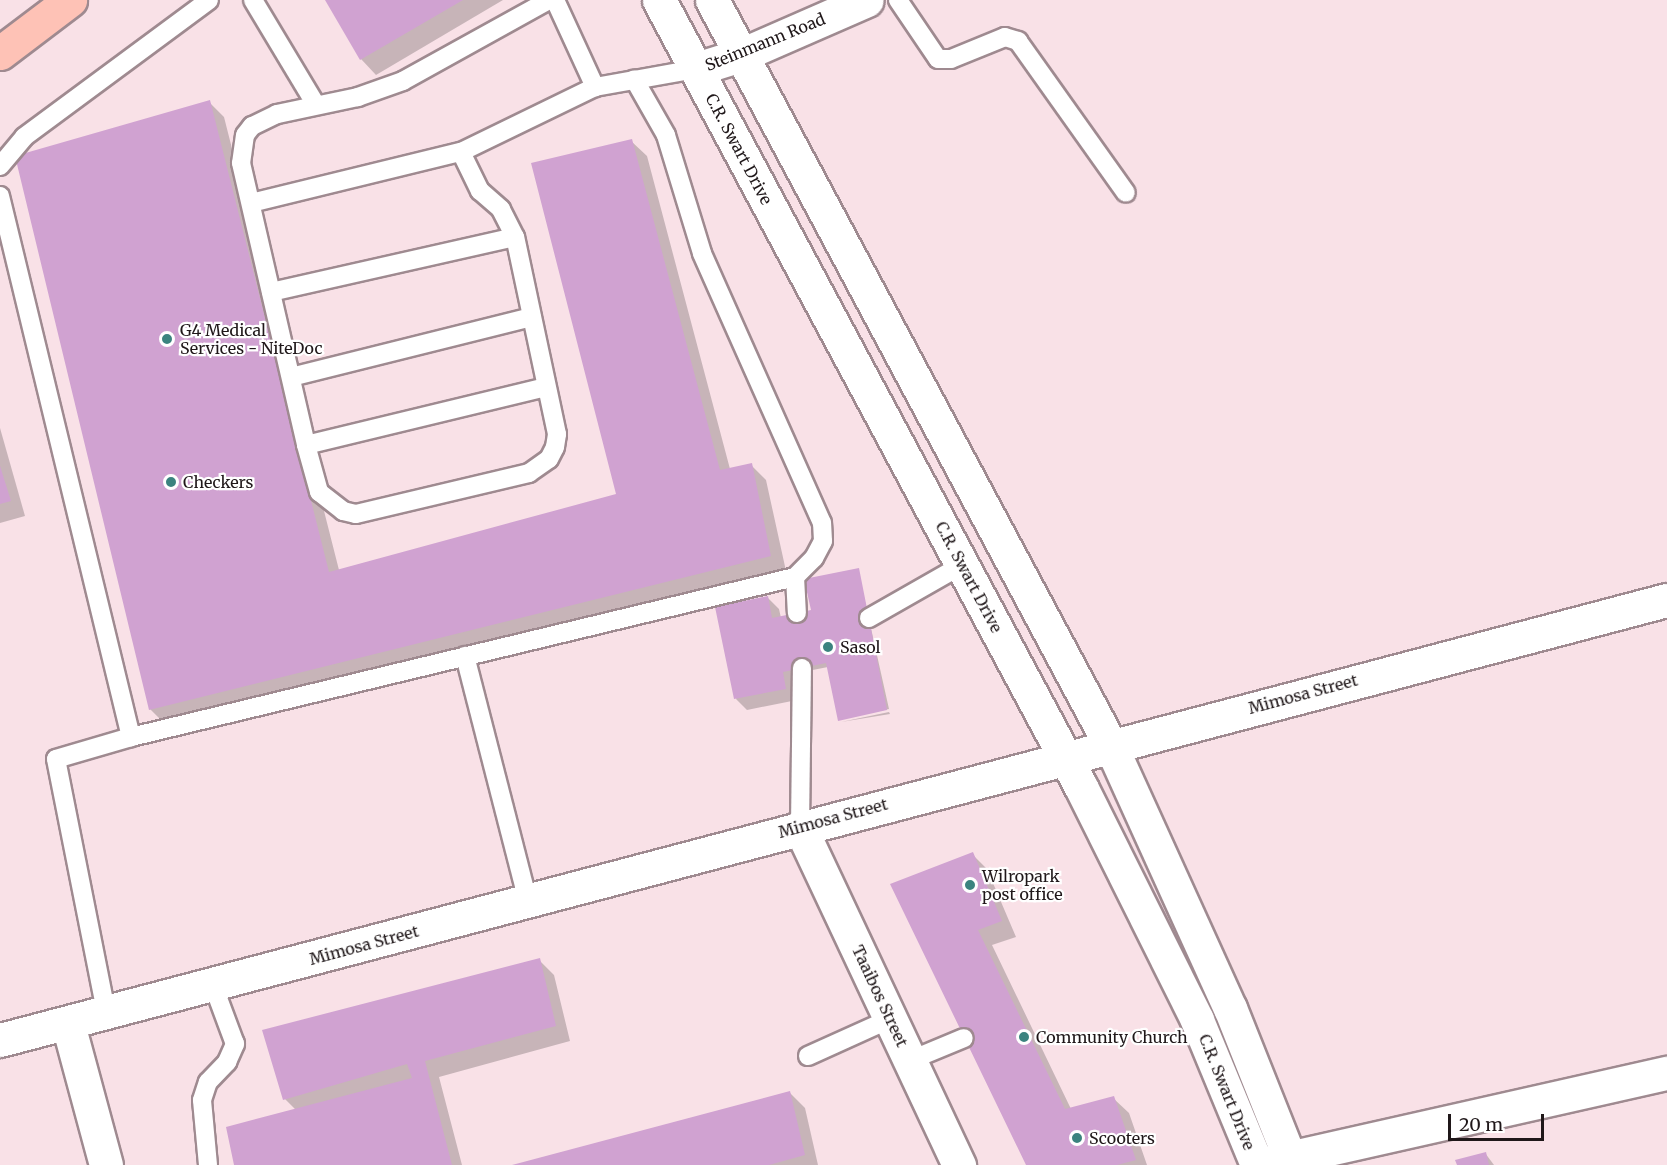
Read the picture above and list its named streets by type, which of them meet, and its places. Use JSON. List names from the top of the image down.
{
  "streets": {
    "street": [
      "Steinmann Road",
      "C.R. Swart Drive",
      "Mimosa Street",
      "Taaibos Street"
    ]
  },
  "crossings": [
    ["Steinmann Road", "C.R. Swart Drive"],
    ["C.R. Swart Drive", "Mimosa Street"],
    ["Mimosa Street", "Taaibos Street"]
  ],
  "places": [
    "G4 Medical Services - NiteDoc",
    "Checkers",
    "Sasol",
    "Wilropark post office",
    "Community Church",
    "Scooters"
  ],
  "scale_bar": "20 m"
}
